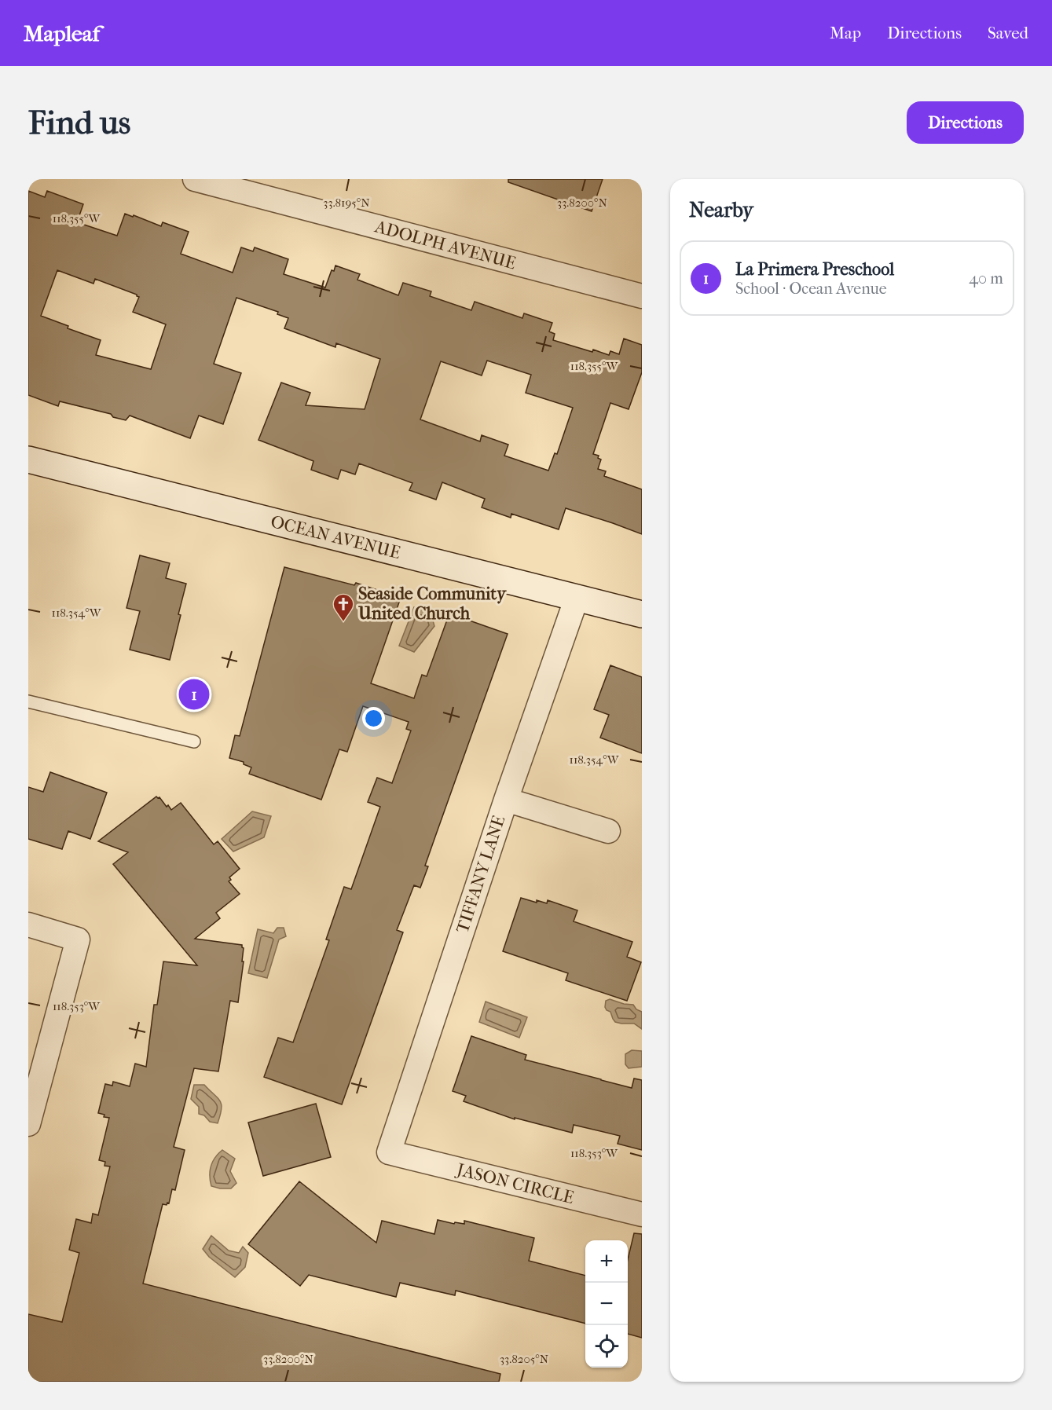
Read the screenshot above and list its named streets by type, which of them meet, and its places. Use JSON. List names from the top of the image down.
{
  "streets": {
    "street": [
      "ADOLPH AVENUE",
      "OCEAN AVENUE",
      "TIFFANY LANE",
      "JASON CIRCLE"
    ]
  },
  "crossings": [
    ["OCEAN AVENUE", "TIFFANY LANE"],
    ["TIFFANY LANE", "JASON CIRCLE"]
  ],
  "places": {
    "church": ["Seaside Community United Church"]
  },
  "page": {
    "header": "Mapleaf",
    "nav": ["Map", "Directions", "Saved"],
    "buttons": "Directions",
    "title": "Find us",
    "heading": "Nearby",
    "list": [
      {
        "mark": "1",
        "name": "La Primera Preschool",
        "note": "School · Ocean Avenue",
        "value": "40 m"
      }
    ],
    "pins": "1",
    "map_buttons": ["+", "−"]
  },
  "coordinates": [
    "33.8195°N",
    "33.8200°N",
    "118.355°W",
    "118.354°W",
    "118.353°W",
    "33.8205°N"
  ]
}
